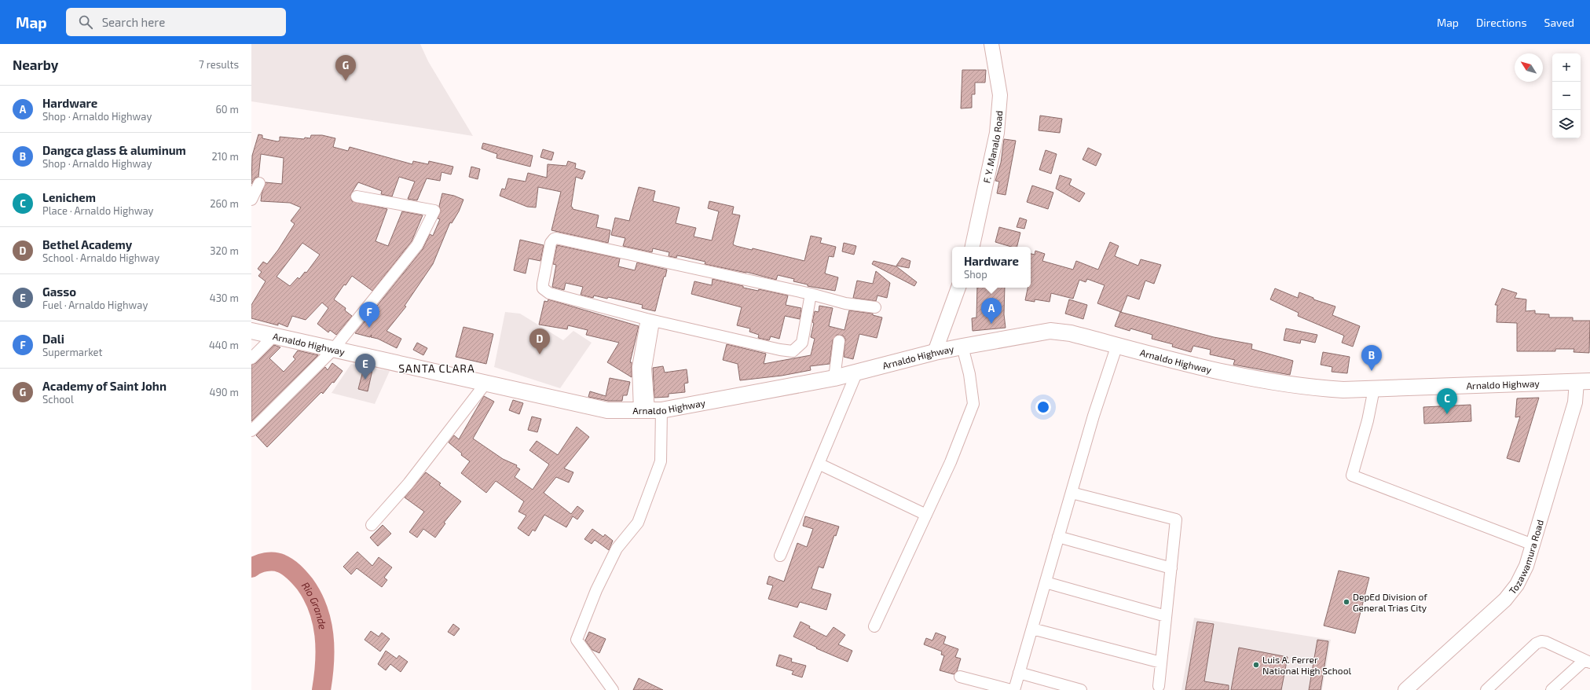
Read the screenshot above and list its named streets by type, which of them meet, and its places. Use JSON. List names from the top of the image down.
{
  "streets": {
    "main road": ["Arnaldo Highway"],
    "street": ["F. Y. Manalo Road", "Tozawamura Road"]
  },
  "crossings": [
    ["Arnaldo Highway", "Tozawamura Road"]
  ],
  "districts": ["SANTA CLARA"],
  "water": ["Rio Grande"],
  "places": ["DepEd Division of General Trias City", "Luis A. Ferrer National High School"],
  "north": "top left",
  "page": {
    "header": "Map",
    "search": "Search here",
    "nav": ["Map", "Directions", "Saved"],
    "heading": ["Nearby", "7 results"],
    "map_buttons": ["+", "−"],
    "pins": [
      "G",
      "A",
      "F",
      "D",
      "B",
      "E",
      "C"
    ],
    "list": [
      {
        "mark": "A",
        "name": "Hardware",
        "note": "Shop · Arnaldo Highway",
        "value": "60 m"
      },
      {
        "mark": "B",
        "name": "Dangca glass & aluminum",
        "note": "Shop · Arnaldo Highway",
        "value": "210 m"
      },
      {
        "mark": "C",
        "name": "Lenichem",
        "note": "Place · Arnaldo Highway",
        "value": "260 m"
      },
      {
        "mark": "D",
        "name": "Bethel Academy",
        "note": "School · Arnaldo Highway",
        "value": "320 m"
      },
      {
        "mark": "E",
        "name": "Gasso",
        "note": "Fuel · Arnaldo Highway",
        "value": "430 m"
      },
      {
        "mark": "F",
        "name": "Dali",
        "note": "Supermarket",
        "value": "440 m"
      },
      {
        "mark": "G",
        "name": "Academy of Saint John",
        "note": "School",
        "value": "490 m"
      }
    ],
    "popup": ["Hardware", "Shop"]
  }
}
